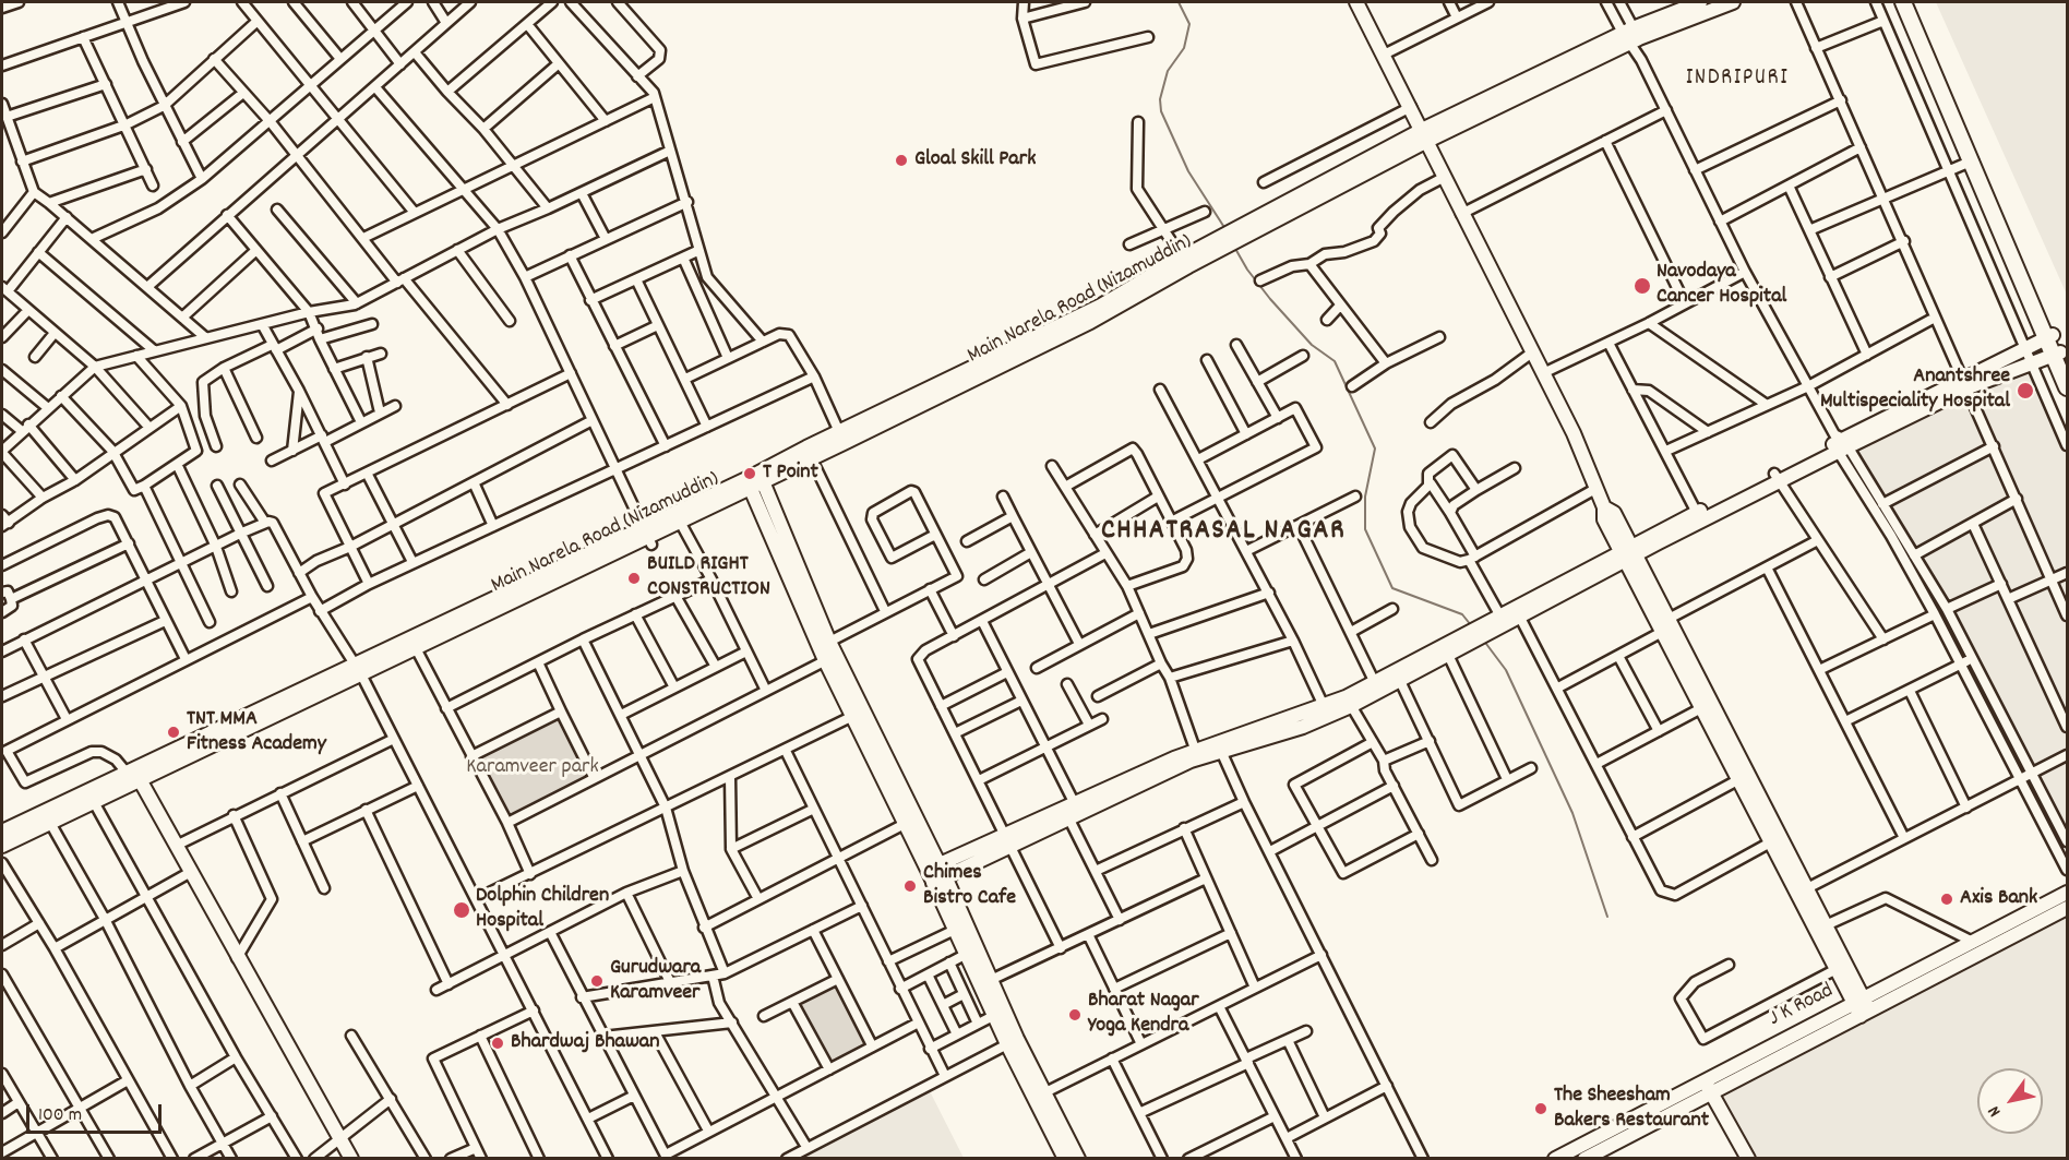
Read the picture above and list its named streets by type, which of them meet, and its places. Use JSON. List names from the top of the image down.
{
  "streets": {
    "street": ["Main Narela Road (Nizamuddin)", "J K Road"]
  },
  "districts": ["INDRIPURI", "CHHATRASAL NAGAR"],
  "parks": ["Karamveer park"],
  "places": [
    "Gloal Skill Park",
    "Navodaya Cancer Hospital",
    "Anantshree Multispeciality Hospital",
    "T Point",
    "BUILD RIGHT CONSTRUCTION",
    "TNT MMA Fitness Academy",
    "Chimes Bistro Cafe",
    "Axis Bank",
    "Dolphin Children Hospital",
    "Gurudwara Karamveer",
    "Bharat Nagar Yoga Kendra",
    "Bhardwaj Bhawan",
    "The Sheesham Bakers Restaurant"
  ],
  "scale_bar": "100 m",
  "north": "bottom left"
}
